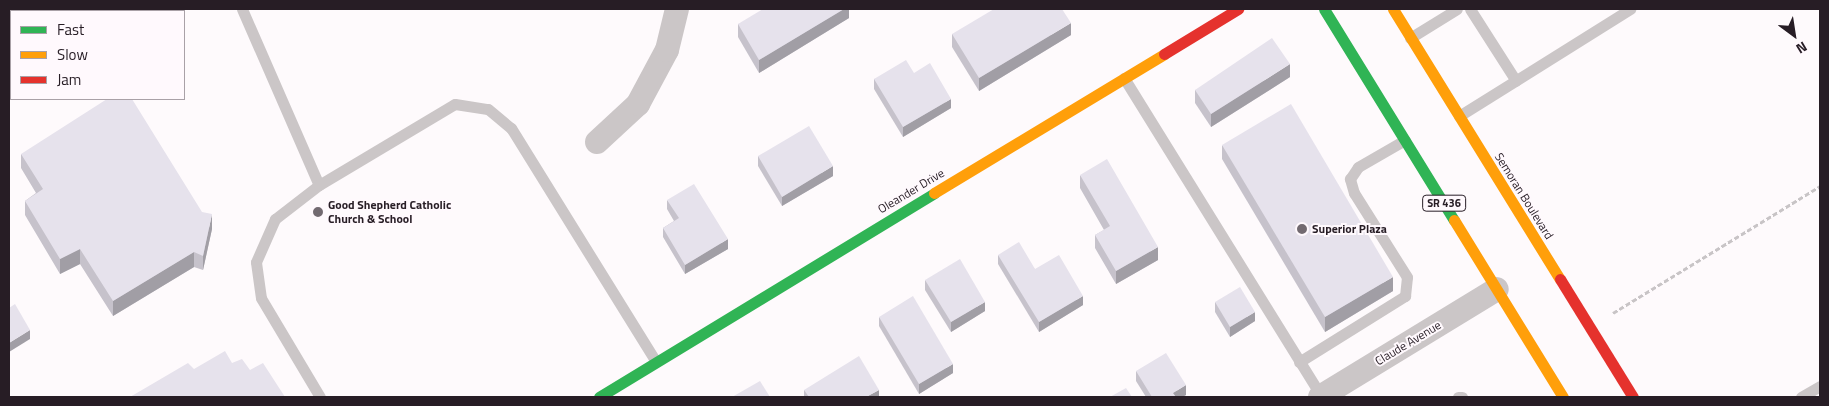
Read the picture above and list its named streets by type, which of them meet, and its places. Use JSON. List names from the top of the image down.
{
  "streets": {
    "main road": ["Oleander Drive", "Semoran Boulevard", "SR 436"],
    "street": ["Claude Avenue"]
  },
  "crossings": [
    ["SR 436", "Claude Avenue"]
  ],
  "places": ["Good Shepherd Catholic Church & School", "Superior Plaza"],
  "legend": ["Fast", "Slow", "Jam"],
  "north": "bottom right"
}
